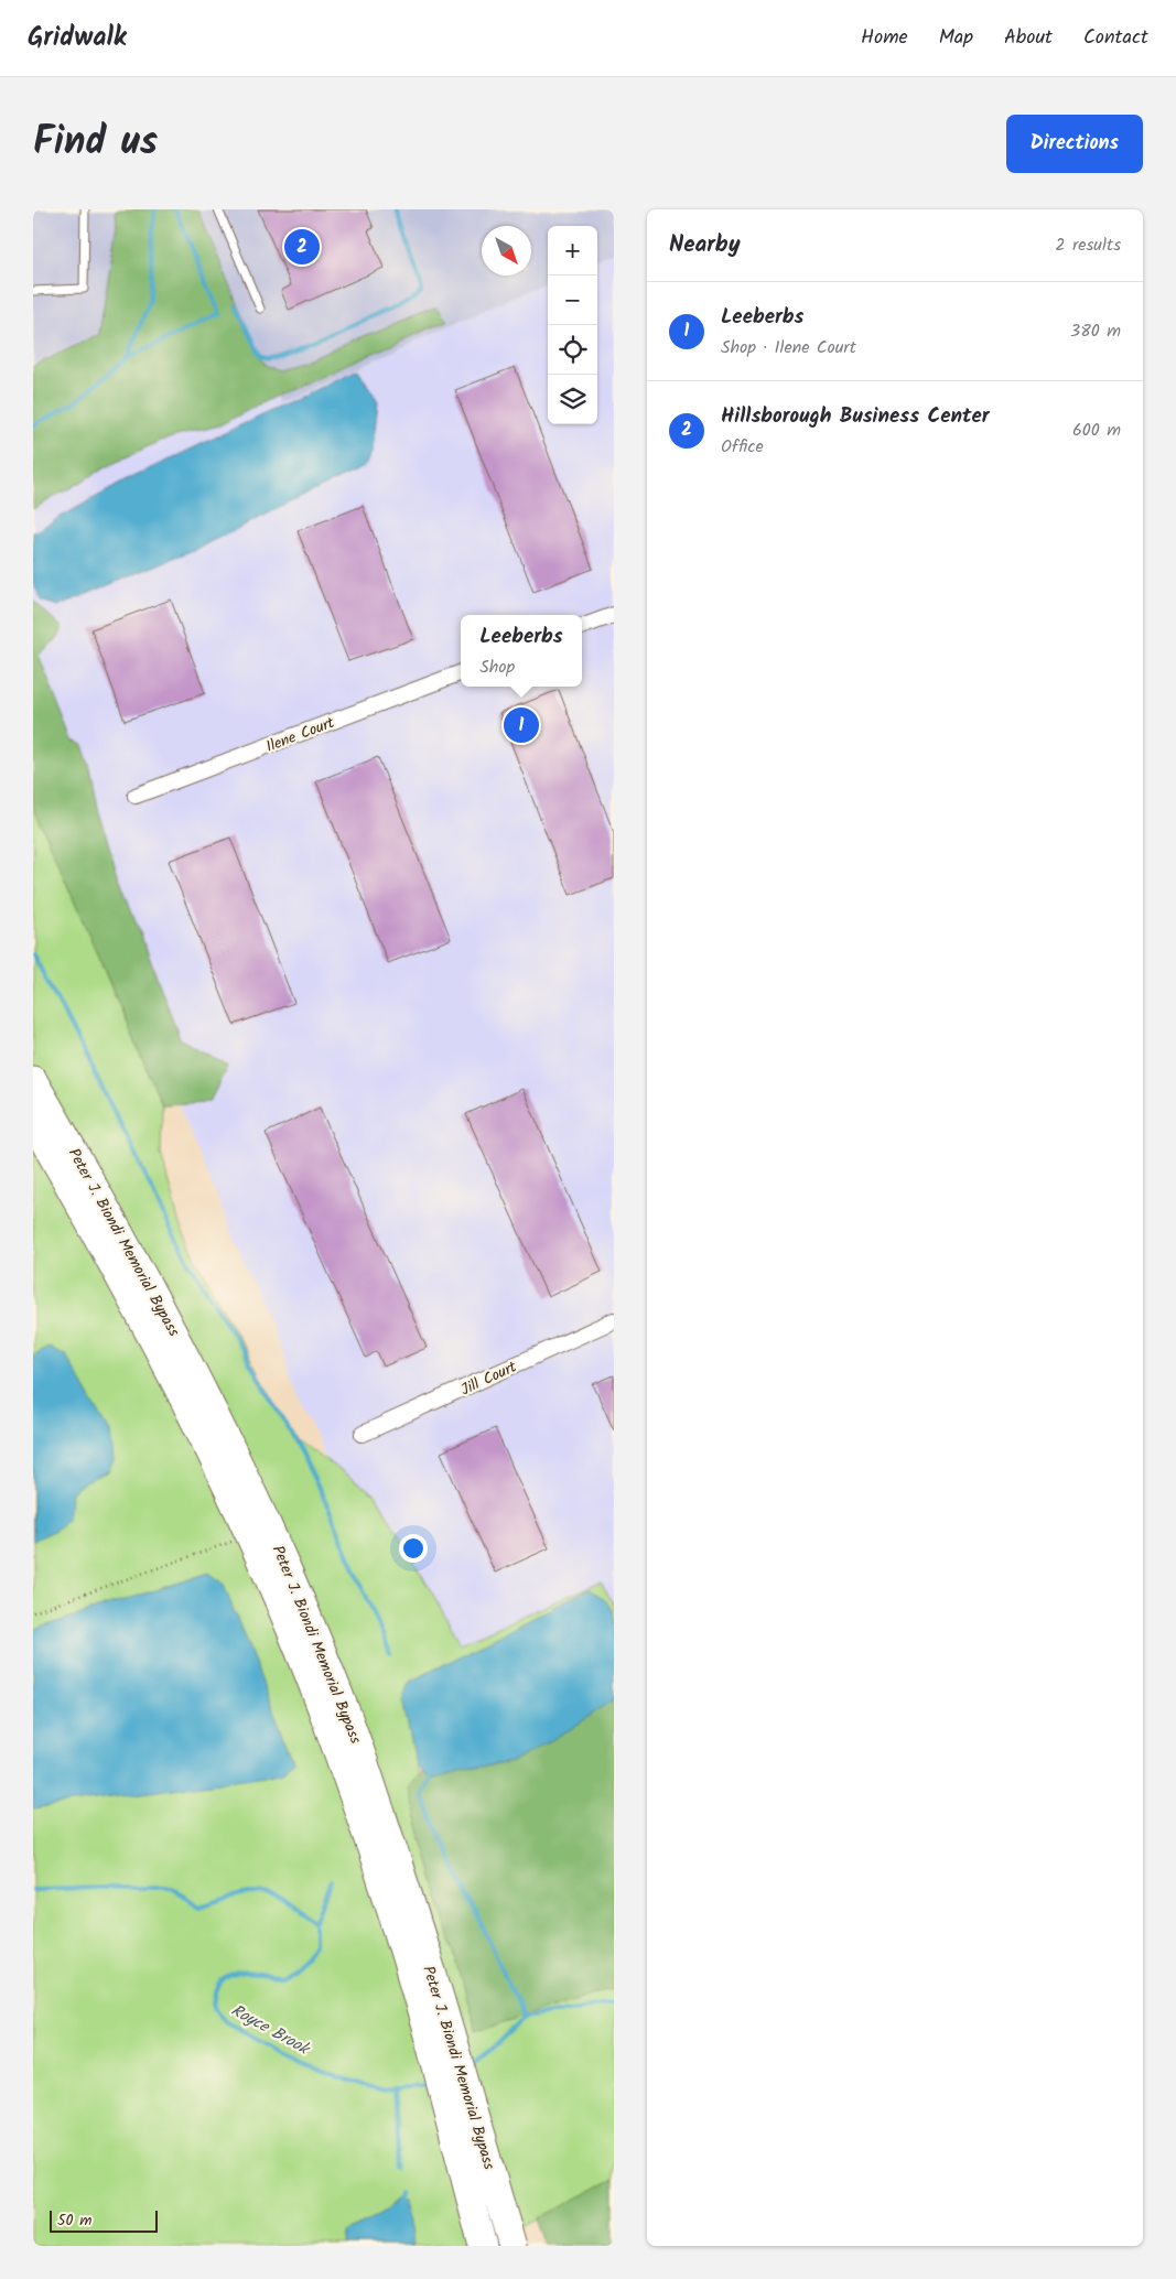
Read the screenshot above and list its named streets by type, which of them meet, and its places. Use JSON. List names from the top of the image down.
{
  "streets": {
    "highway": ["Peter J. Biondi Memorial Bypass"],
    "street": ["Ilene Court", "Jill Court"]
  },
  "water": ["Royce Brook"],
  "scale_bar": "50 m",
  "north": "bottom right",
  "page": {
    "header": "Gridwalk",
    "nav": [
      "Home",
      "Map",
      "About",
      "Contact"
    ],
    "title": "Find us",
    "buttons": "Directions",
    "heading": ["Nearby", "2 results"],
    "map_buttons": ["+", "−"],
    "pins": ["2", "1"],
    "list": [
      {
        "mark": "1",
        "name": "Leeberbs",
        "note": "Shop · Ilene Court",
        "value": "380 m"
      },
      {
        "mark": "2",
        "name": "Hillsborough Business Center",
        "note": "Office",
        "value": "600 m"
      }
    ],
    "popup": ["Leeberbs", "Shop"],
    "scale": "50 m"
  }
}
